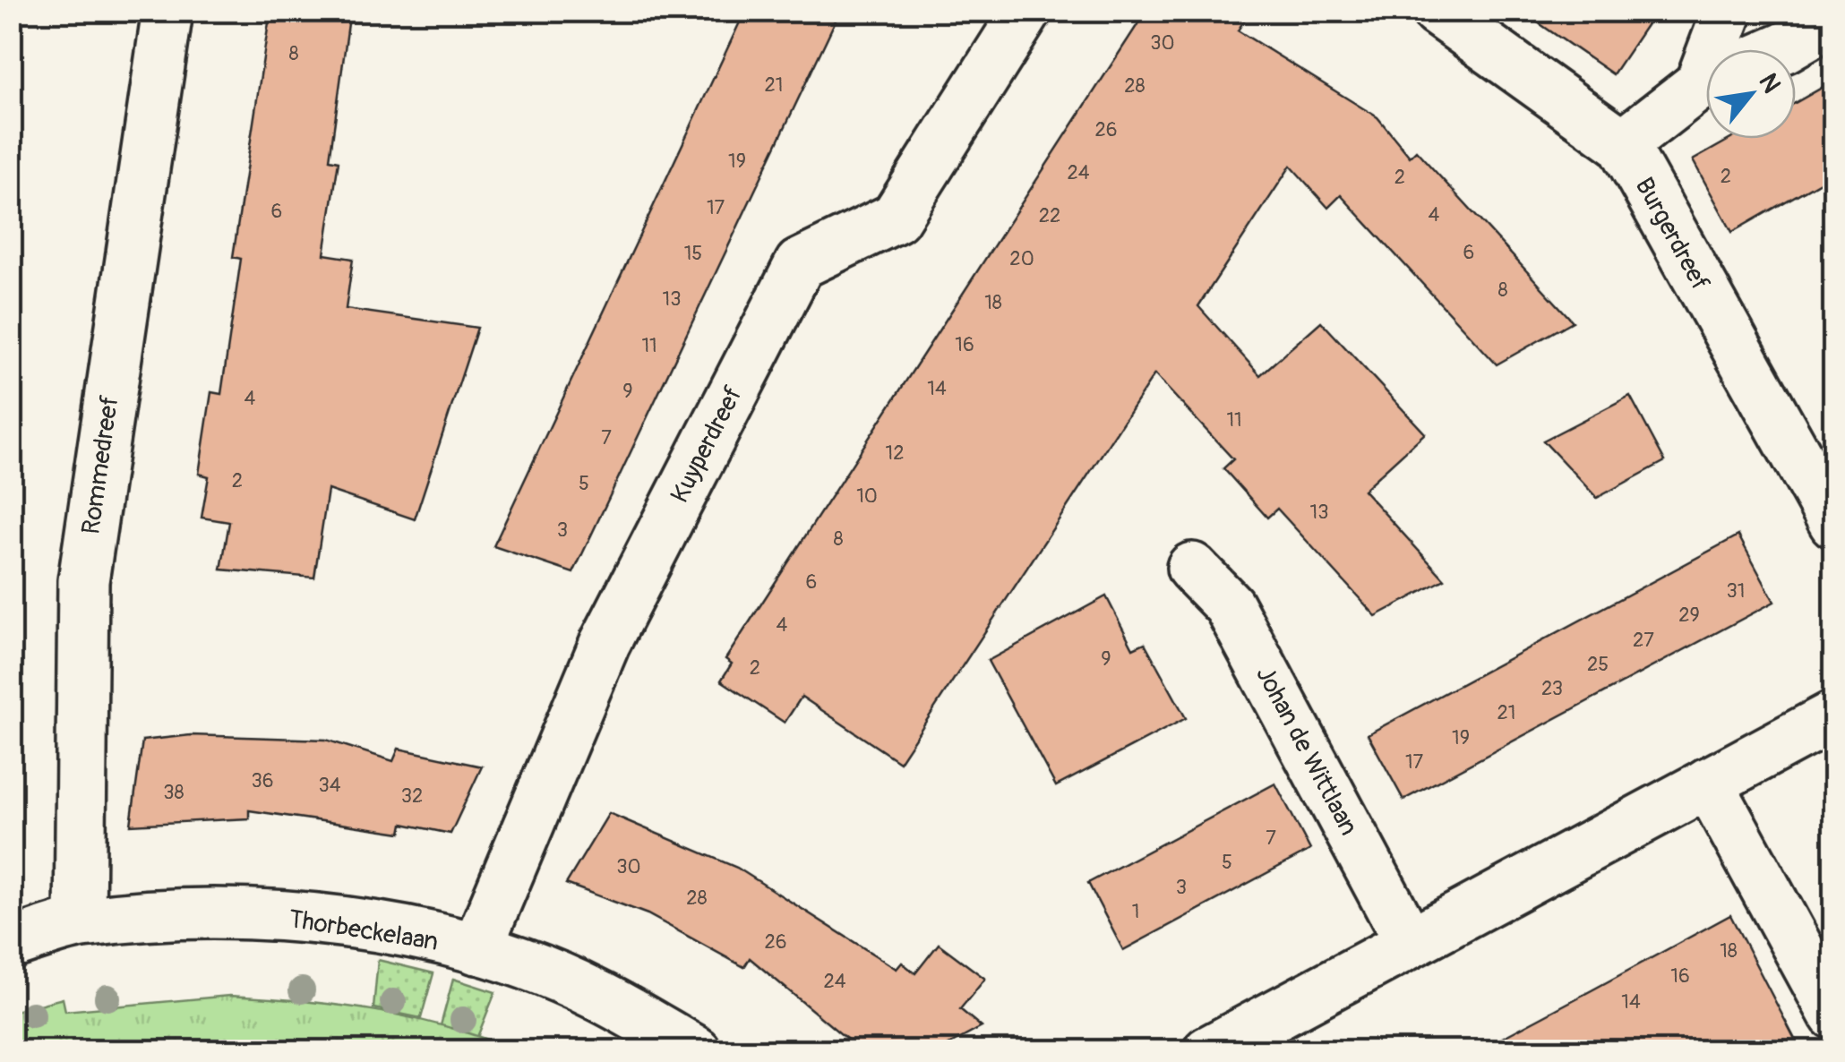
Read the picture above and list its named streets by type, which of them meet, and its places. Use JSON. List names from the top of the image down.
{
  "streets": {
    "street": [
      "Burgerdreef",
      "Kuyperdreef",
      "Rommedreef",
      "Johan de Wittlaan",
      "Thorbeckelaan"
    ]
  },
  "crossings": [
    ["Kuyperdreef", "Thorbeckelaan"],
    ["Rommedreef", "Thorbeckelaan"]
  ],
  "house_numbers": [
    "30",
    "8",
    "21",
    "28",
    "26",
    "19",
    "24",
    "2",
    "2",
    "17",
    "6",
    "4",
    "22",
    "6",
    "15",
    "20",
    "8",
    "13",
    "18",
    "16",
    "11",
    "14",
    "9",
    "4",
    "11",
    "7",
    "12",
    "2",
    "5",
    "10",
    "13",
    "3",
    "8",
    "6",
    "31",
    "29",
    "4",
    "27",
    "9",
    "25",
    "2",
    "23",
    "21",
    "19",
    "17",
    "36",
    "34",
    "38",
    "32",
    "7",
    "5",
    "30",
    "3",
    "28",
    "1",
    "26",
    "18",
    "16",
    "24",
    "14"
  ],
  "north": "top right"
}
